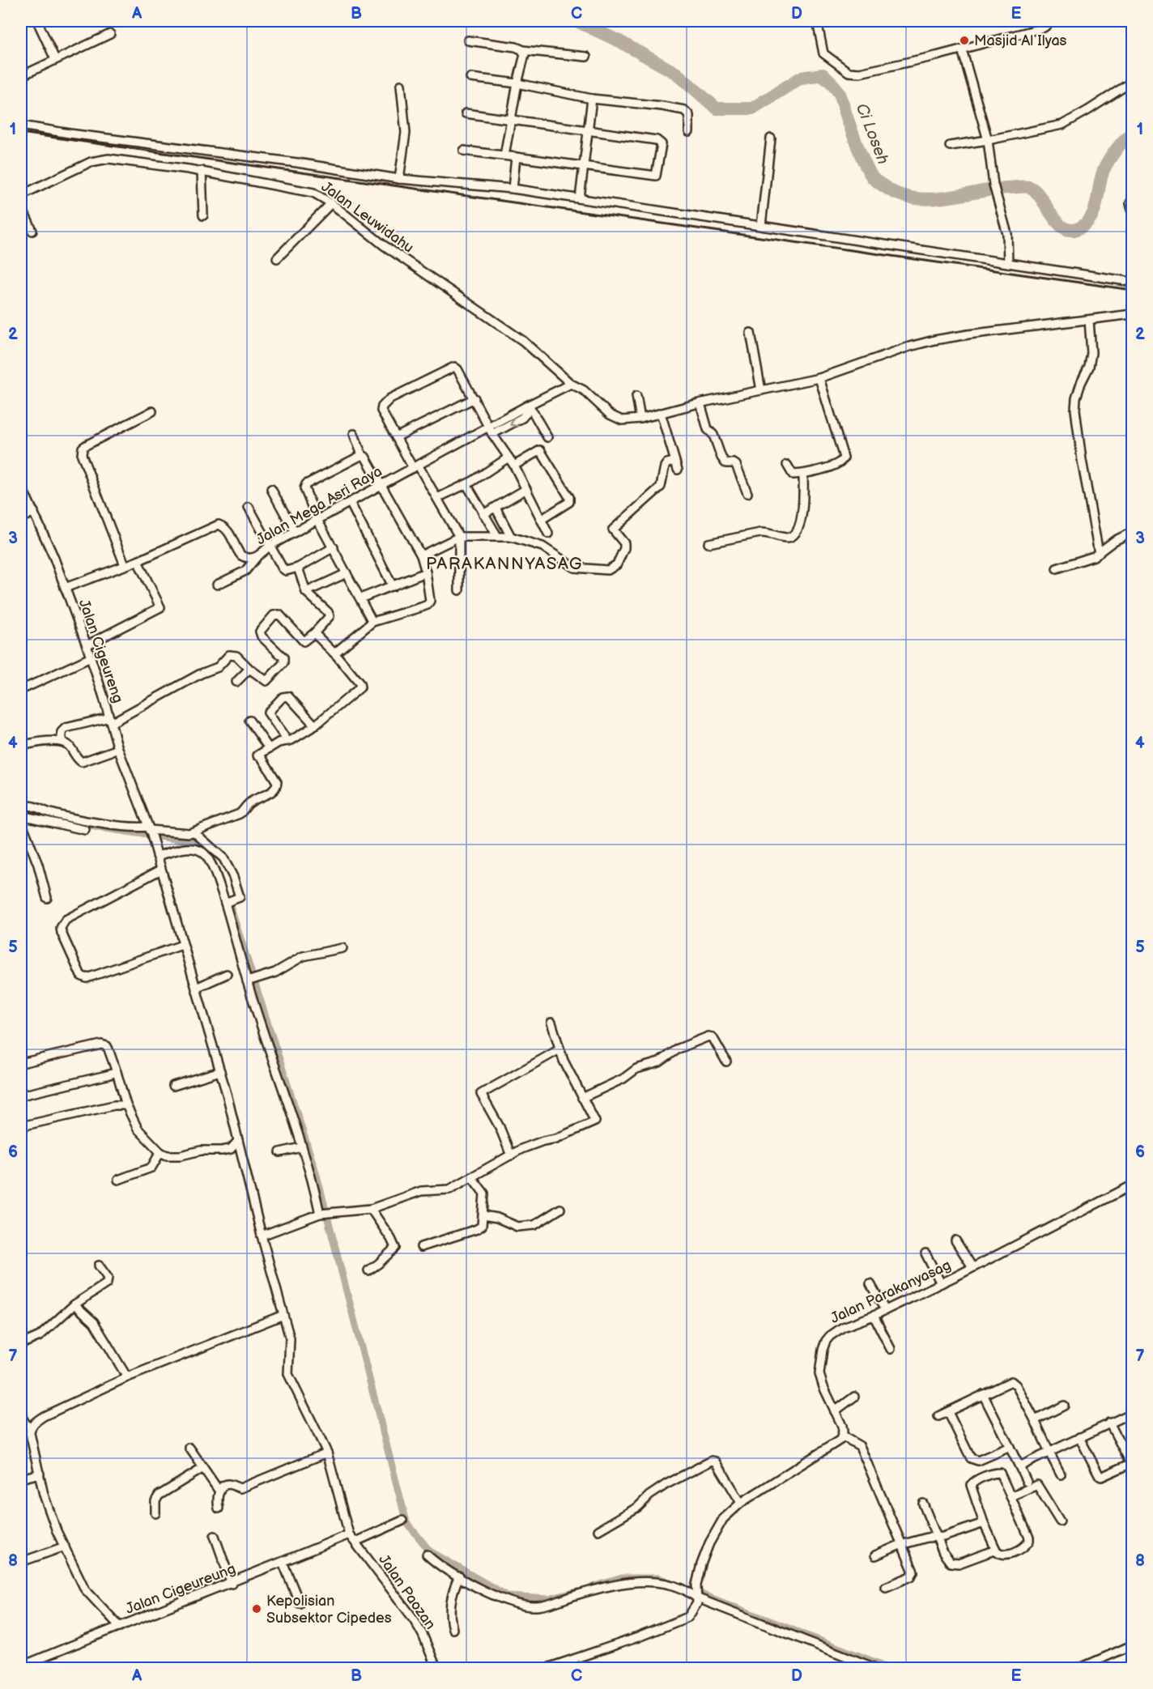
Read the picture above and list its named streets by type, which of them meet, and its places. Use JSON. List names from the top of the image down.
{
  "streets": {
    "street": [
      "Jalan Leuwidahu",
      "Jalan Mega Asri Raya",
      "Jalan Cigeureng",
      "Jalan Parakanyasag",
      "Jalan Cigeureung",
      "Jalan Paozan"
    ]
  },
  "crossings": [
    ["Jalan Leuwidahu", "Jalan Mega Asri Raya"],
    ["Jalan Mega Asri Raya", "Jalan Cigeureng"],
    ["Jalan Cigeureng", "Jalan Cigeureung"],
    ["Jalan Cigeureng", "Jalan Paozan"],
    ["Jalan Cigeureung", "Jalan Paozan"]
  ],
  "districts": ["PARAKANNYASAG"],
  "water": ["Ci Loseh"],
  "places": ["Masjid Al Ilyas", "Kepolisian Subsektor Cipedes"],
  "grid": {
    "columns": [
      "A",
      "B",
      "C",
      "D",
      "E"
    ],
    "rows": [
      "1",
      "2",
      "3",
      "4",
      "5",
      "6",
      "7",
      "8"
    ]
  }
}
